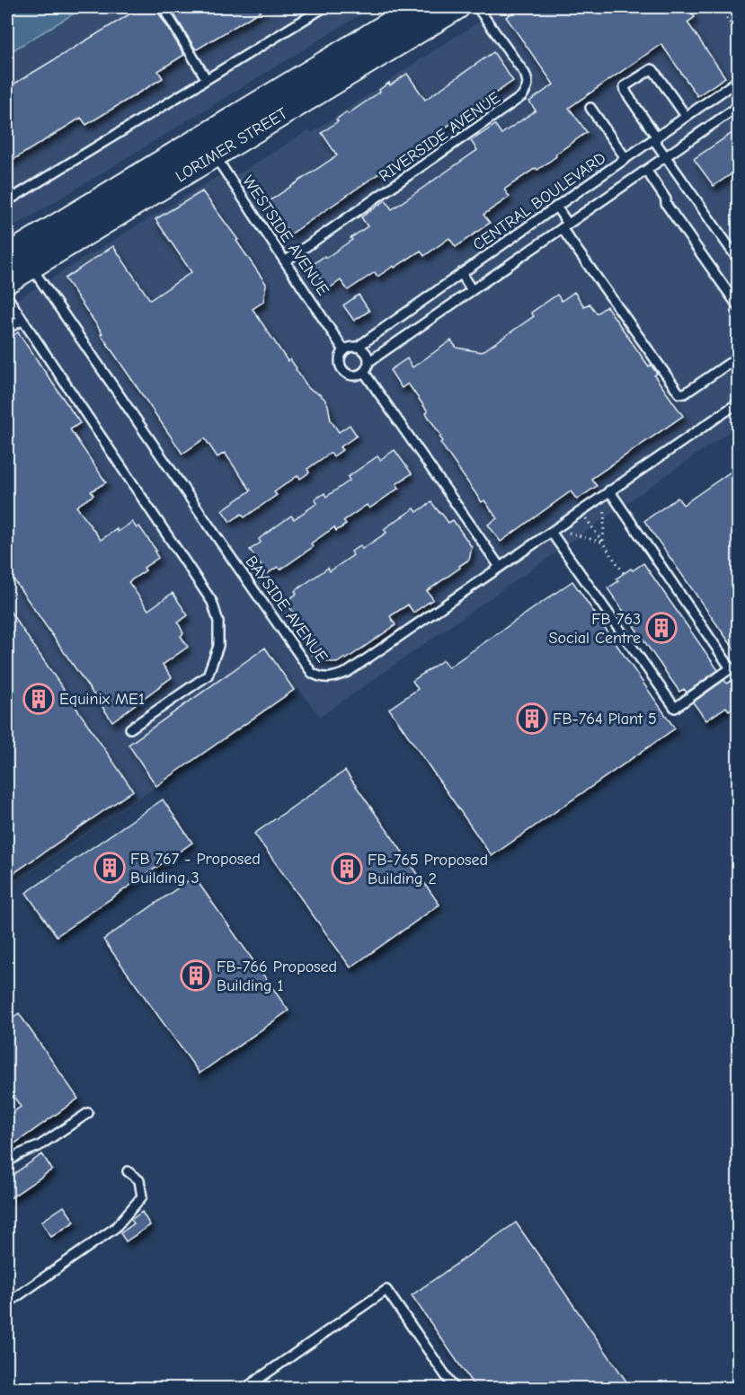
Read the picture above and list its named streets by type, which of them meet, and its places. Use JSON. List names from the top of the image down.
{
  "streets": {
    "main road": ["LORIMER STREET"],
    "lane": [
      "RIVERSIDE AVENUE",
      "CENTRAL BOULEVARD",
      "WESTSIDE AVENUE",
      "BAYSIDE AVENUE"
    ]
  },
  "crossings": [
    ["RIVERSIDE AVENUE", "WESTSIDE AVENUE"],
    ["LORIMER STREET", "WESTSIDE AVENUE"],
    ["LORIMER STREET", "BAYSIDE AVENUE"],
    ["CENTRAL BOULEVARD", "WESTSIDE AVENUE"]
  ],
  "places": {
    "building": [
      "FB 763 Social Centre",
      "Equinix ME1",
      "FB-764 Plant 5",
      "FB 767 - Proposed Building 3",
      "FB-765 Proposed Building 2",
      "FB-766 Proposed Building 1"
    ]
  }
}
